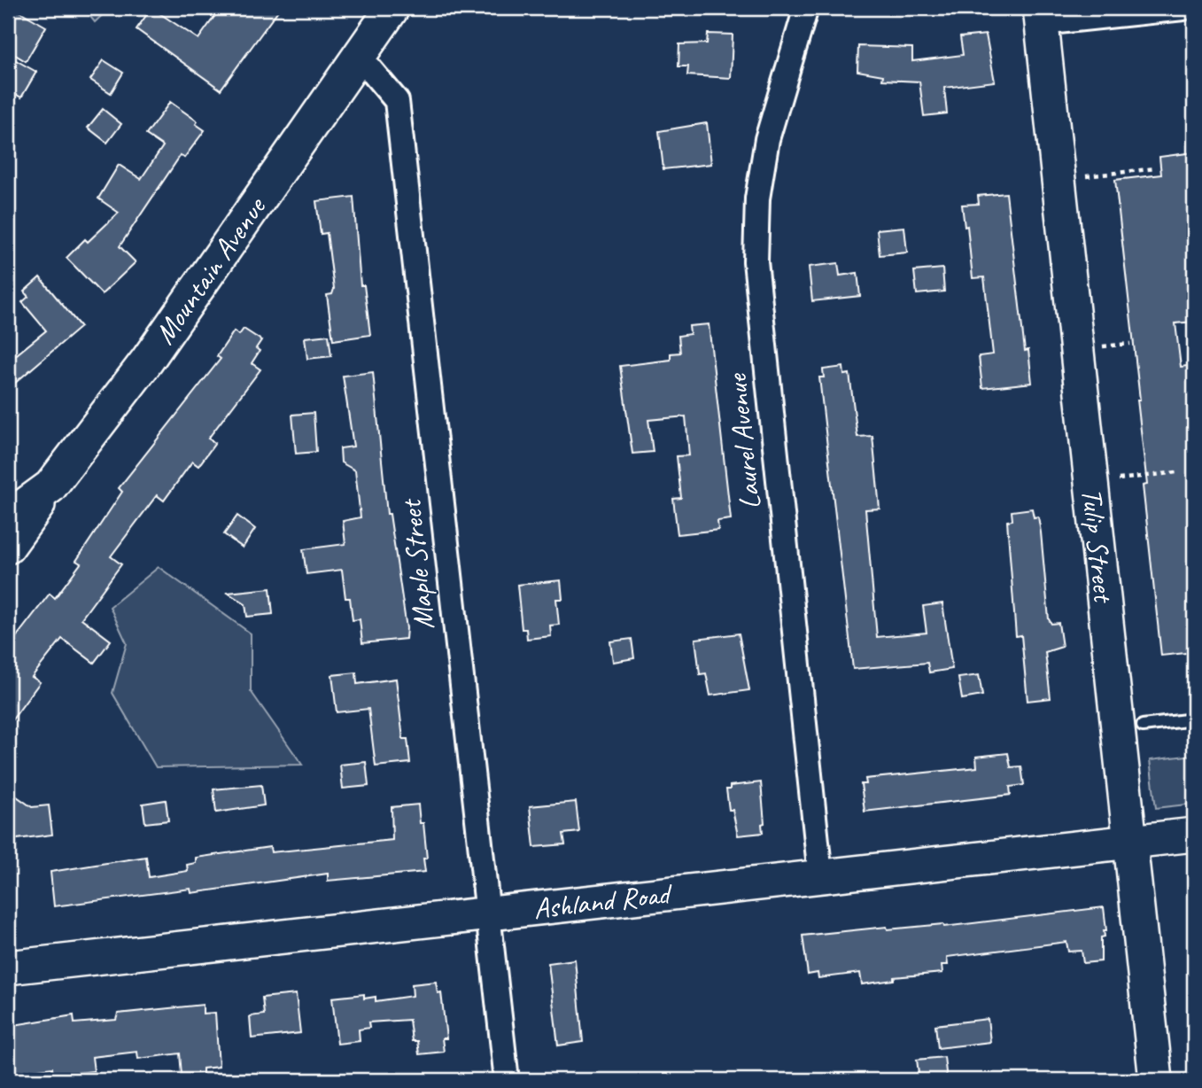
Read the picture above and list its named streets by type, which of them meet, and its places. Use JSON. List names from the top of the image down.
{
  "streets": {
    "street": [
      "Mountain Avenue",
      "Laurel Avenue",
      "Tulip Street",
      "Maple Street",
      "Ashland Road"
    ]
  },
  "crossings": [
    ["Mountain Avenue", "Maple Street"],
    ["Laurel Avenue", "Ashland Road"],
    ["Tulip Street", "Ashland Road"],
    ["Maple Street", "Ashland Road"]
  ]
}
